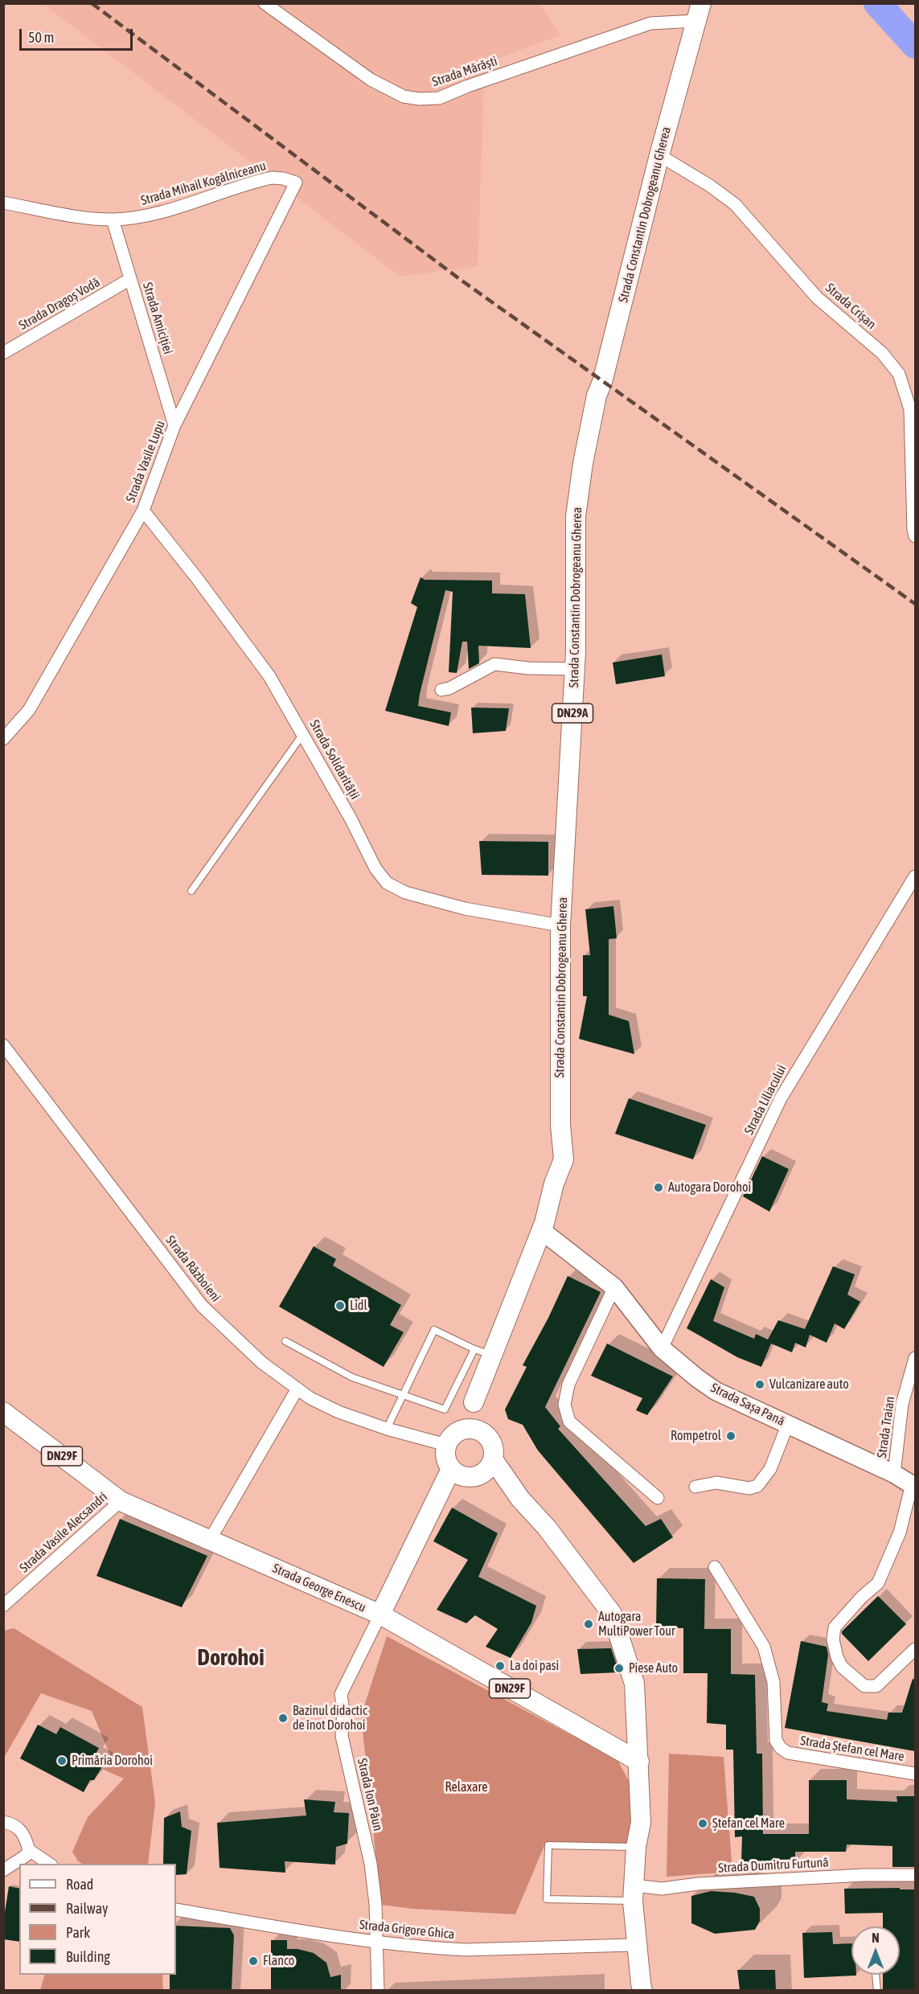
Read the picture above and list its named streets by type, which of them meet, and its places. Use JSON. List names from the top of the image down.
{
  "streets": {
    "main road": [
      "Strada Constantin Dobrogeanu Gherea",
      "DN29A",
      "DN29F",
      "Strada George Enescu"
    ],
    "street": [
      "Strada Mărăști",
      "Strada Mihail Kogălniceanu",
      "Strada Dragoș Vodă",
      "Strada Crișan",
      "Strada Amiciției",
      "Strada Vasile Lupu",
      "Strada Solidarității",
      "Strada Liliacului",
      "Strada Războieni",
      "Strada Sașa Pană",
      "Strada Traian",
      "Strada Vasile Alecsandri",
      "Strada Ștefan cel Mare",
      "Strada Ion Păun",
      "Strada Dumitru Furtună",
      "Strada Grigore Ghica"
    ]
  },
  "crossings": [
    ["Strada Mărăști", "Strada Constantin Dobrogeanu Gherea"],
    ["Strada Mihail Kogălniceanu", "Strada Amiciției"],
    ["Strada Mihail Kogălniceanu", "Strada Vasile Lupu"],
    ["Strada Constantin Dobrogeanu Gherea", "Strada Crișan"],
    ["Strada Constantin Dobrogeanu Gherea", "Strada Solidarității"],
    ["Strada Constantin Dobrogeanu Gherea", "Strada Războieni"],
    ["Strada Constantin Dobrogeanu Gherea", "Strada Sașa Pană"],
    ["Strada Dragoș Vodă", "Strada Amiciției"],
    ["Strada Amiciției", "Strada Vasile Lupu"],
    ["Strada Vasile Lupu", "Strada Solidarității"],
    ["Strada Liliacului", "Strada Sașa Pană"],
    ["Strada Sașa Pană", "Strada Traian"],
    ["Strada Vasile Alecsandri", "Strada George Enescu"],
    ["Strada George Enescu", "Strada Ion Păun"],
    ["Strada Ion Păun", "Strada Grigore Ghica"]
  ],
  "districts": ["Dorohoi"],
  "parks": ["Relaxare"],
  "places": [
    "Autogara Dorohoi",
    "Lidl",
    "Vulcanizare auto",
    "Rompetrol",
    "Autogara MultiPower Tour",
    "La doi pasi",
    "Piese Auto",
    "Bazinul didactic de înot Dorohoi",
    "Primăria Dorohoi",
    "Ștefan cel Mare",
    "Flanco"
  ],
  "legend": [
    "Road",
    "Railway",
    "Park",
    "Building"
  ],
  "scale_bar": "50 m",
  "north": "top"
}
